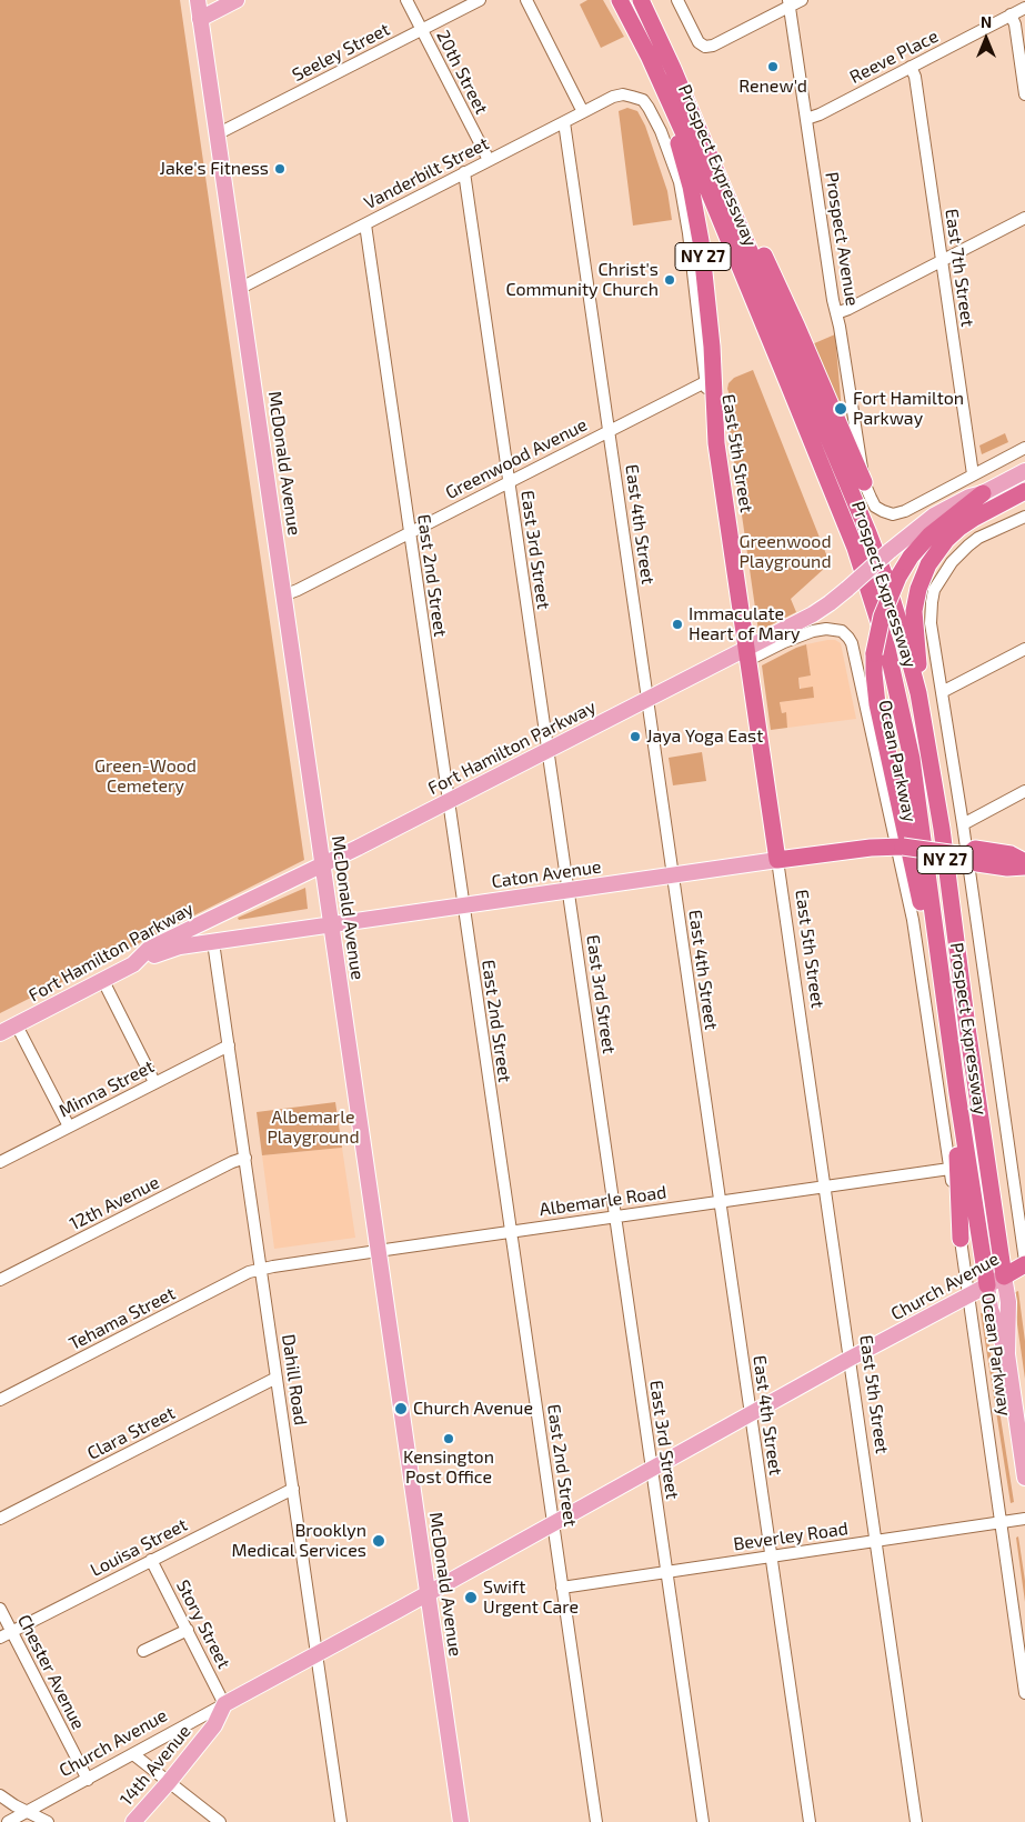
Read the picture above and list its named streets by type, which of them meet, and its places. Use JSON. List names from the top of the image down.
{
  "streets": {
    "highway": [
      "Prospect Expressway",
      "NY 27",
      "East 5th Street",
      "Caton Avenue",
      "Church Avenue"
    ],
    "main road": [
      "McDonald Avenue",
      "Fort Hamilton Parkway",
      "Ocean Parkway",
      "14th Avenue"
    ],
    "street": [
      "Seeley Street",
      "Reeve Place",
      "20th Street",
      "Vanderbilt Street",
      "Prospect Avenue",
      "East 7th Street",
      "Greenwood Avenue",
      "East 4th Street",
      "East 3rd Street",
      "East 2nd Street",
      "Minna Street",
      "Albemarle Road",
      "12th Avenue",
      "Tehama Street",
      "Dahill Road",
      "Clara Street",
      "Beverley Road",
      "Louisa Street",
      "Story Street",
      "Chester Avenue"
    ]
  },
  "crossings": [
    ["Seeley Street", "20th Street"],
    ["Seeley Street", "McDonald Avenue"],
    ["Reeve Place", "Prospect Avenue"],
    ["Reeve Place", "East 7th Street"],
    ["20th Street", "Vanderbilt Street"],
    ["Prospect Expressway", "NY 27"],
    ["Prospect Expressway", "Ocean Parkway"],
    ["Prospect Expressway", "Church Avenue"],
    ["Vanderbilt Street", "East 5th Street"],
    ["Vanderbilt Street", "McDonald Avenue"],
    ["Vanderbilt Street", "East 4th Street"],
    ["Vanderbilt Street", "East 3rd Street"],
    ["Vanderbilt Street", "East 2nd Street"],
    ["NY 27", "East 5th Street"],
    ["East 5th Street", "Greenwood Avenue"],
    ["East 5th Street", "Fort Hamilton Parkway"],
    ["East 5th Street", "Ocean Parkway"],
    ["East 5th Street", "Caton Avenue"],
    ["East 5th Street", "Albemarle Road"],
    ["East 5th Street", "Church Avenue"],
    ["East 5th Street", "Beverley Road"],
    ["Greenwood Avenue", "McDonald Avenue"],
    ["Greenwood Avenue", "East 4th Street"],
    ["Greenwood Avenue", "East 3rd Street"],
    ["Greenwood Avenue", "East 2nd Street"],
    ["McDonald Avenue", "Fort Hamilton Parkway"],
    ["McDonald Avenue", "Caton Avenue"],
    ["McDonald Avenue", "Albemarle Road"],
    ["McDonald Avenue", "Church Avenue"],
    ["East 4th Street", "Fort Hamilton Parkway"],
    ["East 4th Street", "Caton Avenue"],
    ["East 4th Street", "Albemarle Road"],
    ["East 4th Street", "Church Avenue"],
    ["East 4th Street", "Beverley Road"],
    ["East 3rd Street", "Fort Hamilton Parkway"],
    ["East 3rd Street", "Caton Avenue"],
    ["East 3rd Street", "Albemarle Road"],
    ["East 3rd Street", "Church Avenue"],
    ["East 3rd Street", "Beverley Road"],
    ["East 2nd Street", "Fort Hamilton Parkway"],
    ["East 2nd Street", "Caton Avenue"],
    ["East 2nd Street", "Albemarle Road"],
    ["East 2nd Street", "Church Avenue"],
    ["East 2nd Street", "Beverley Road"],
    ["Fort Hamilton Parkway", "Ocean Parkway"],
    ["Fort Hamilton Parkway", "Caton Avenue"],
    ["Ocean Parkway", "Caton Avenue"],
    ["Ocean Parkway", "Albemarle Road"],
    ["Ocean Parkway", "Church Avenue"],
    ["Ocean Parkway", "Beverley Road"],
    ["Caton Avenue", "Dahill Road"],
    ["Minna Street", "Dahill Road"],
    ["Albemarle Road", "Tehama Street"],
    ["Albemarle Road", "Dahill Road"],
    ["12th Avenue", "Dahill Road"],
    ["Church Avenue", "Dahill Road"],
    ["Church Avenue", "Story Street"],
    ["Church Avenue", "Chester Avenue"],
    ["Church Avenue", "14th Avenue"],
    ["Tehama Street", "Dahill Road"],
    ["Dahill Road", "Clara Street"],
    ["Dahill Road", "Louisa Street"],
    ["Louisa Street", "Story Street"],
    ["Louisa Street", "Chester Avenue"],
    ["Story Street", "14th Avenue"]
  ],
  "parks": ["Greenwood Playground", "Green-Wood Cemetery", "Albemarle Playground"],
  "places": [
    "Renew'd",
    "Jake's Fitness",
    "Christ's Community Church",
    "Fort Hamilton Parkway",
    "Immaculate Heart of Mary",
    "Jaya Yoga East",
    "Church Avenue",
    "Kensington Post Office",
    "Brooklyn Medical Services",
    "Swift Urgent Care"
  ],
  "north": "top"
}
